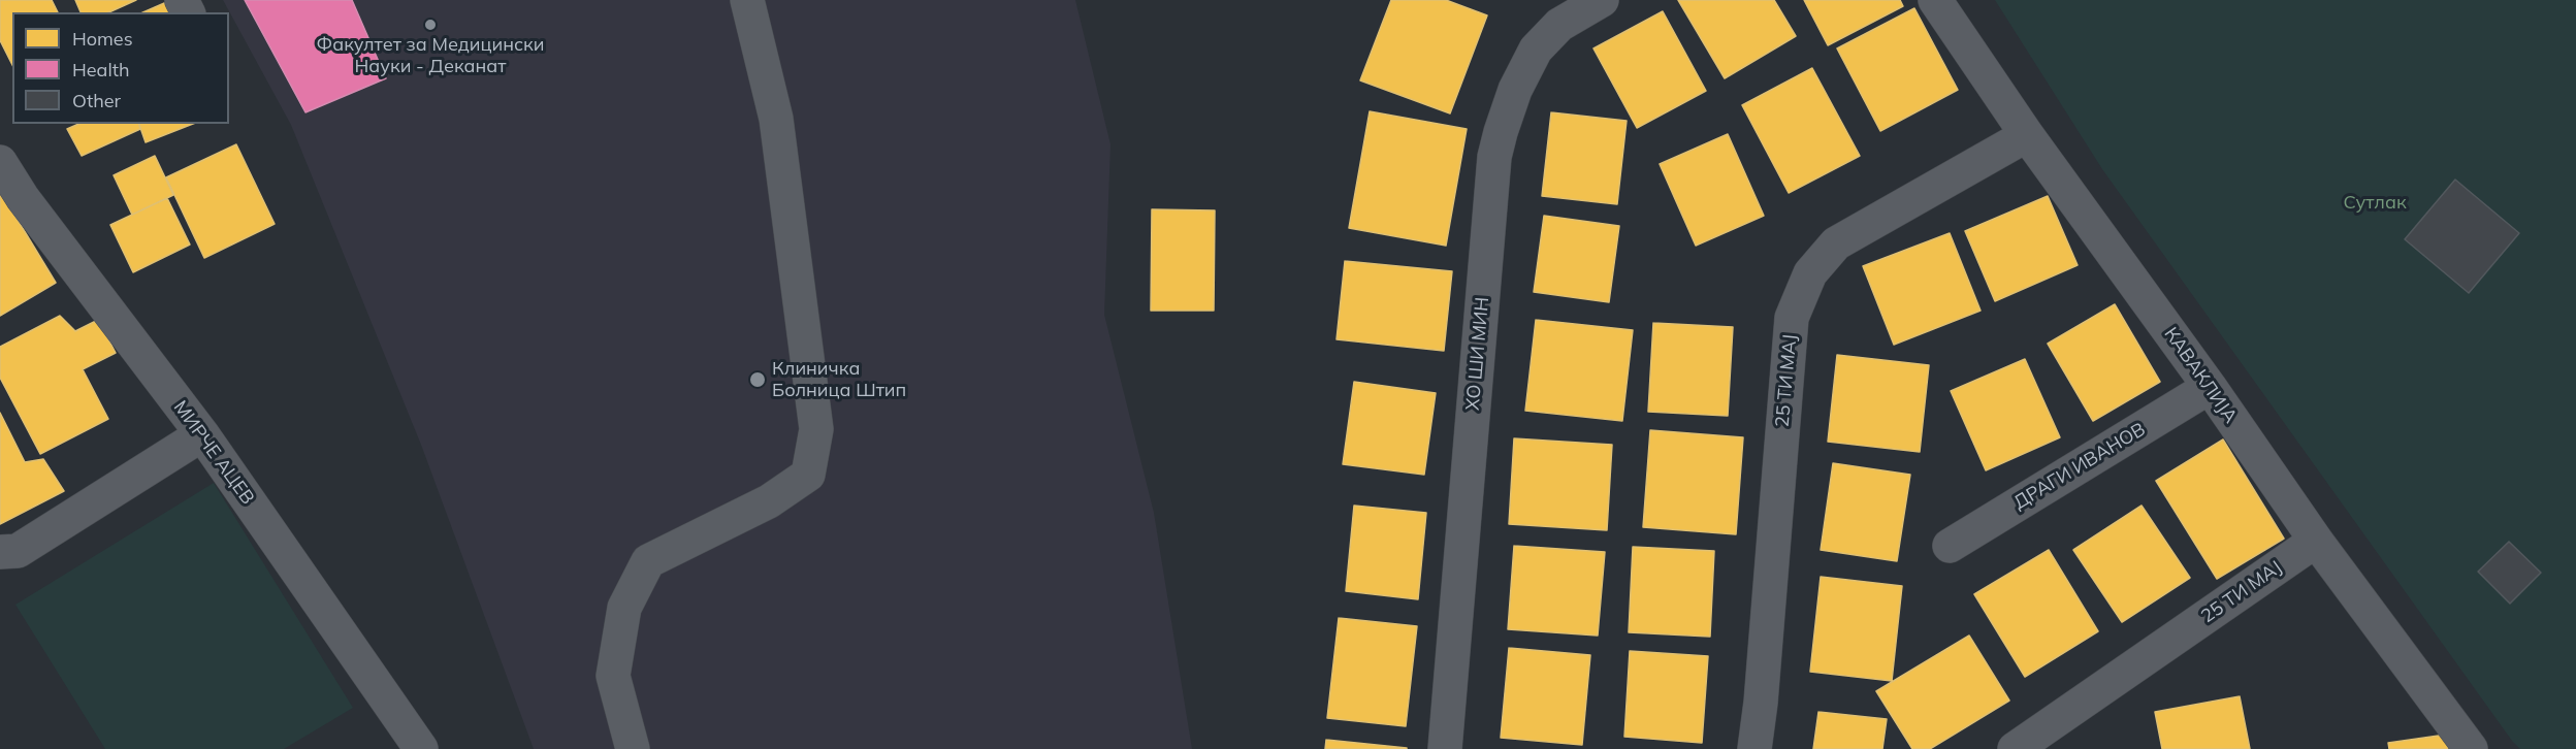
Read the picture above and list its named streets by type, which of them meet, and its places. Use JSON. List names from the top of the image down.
{
  "streets": {
    "street": [
      "ХО ШИ МИН",
      "КАВАКЛИЈА",
      "25 ТИ МАЈ",
      "МИРЧЕ АЦЕВ",
      "ДРАГИ ИВАНОВ"
    ]
  },
  "crossings": [
    ["КАВАКЛИЈА", "25 ТИ МАЈ"],
    ["КАВАКЛИЈА", "ДРАГИ ИВАНОВ"]
  ],
  "parks": ["Сутлак"],
  "places": ["Факултет за Медицински Науки - Деканат", "Клиничка Болница Штип"],
  "legend": ["Homes", "Health", "Other"]
}
